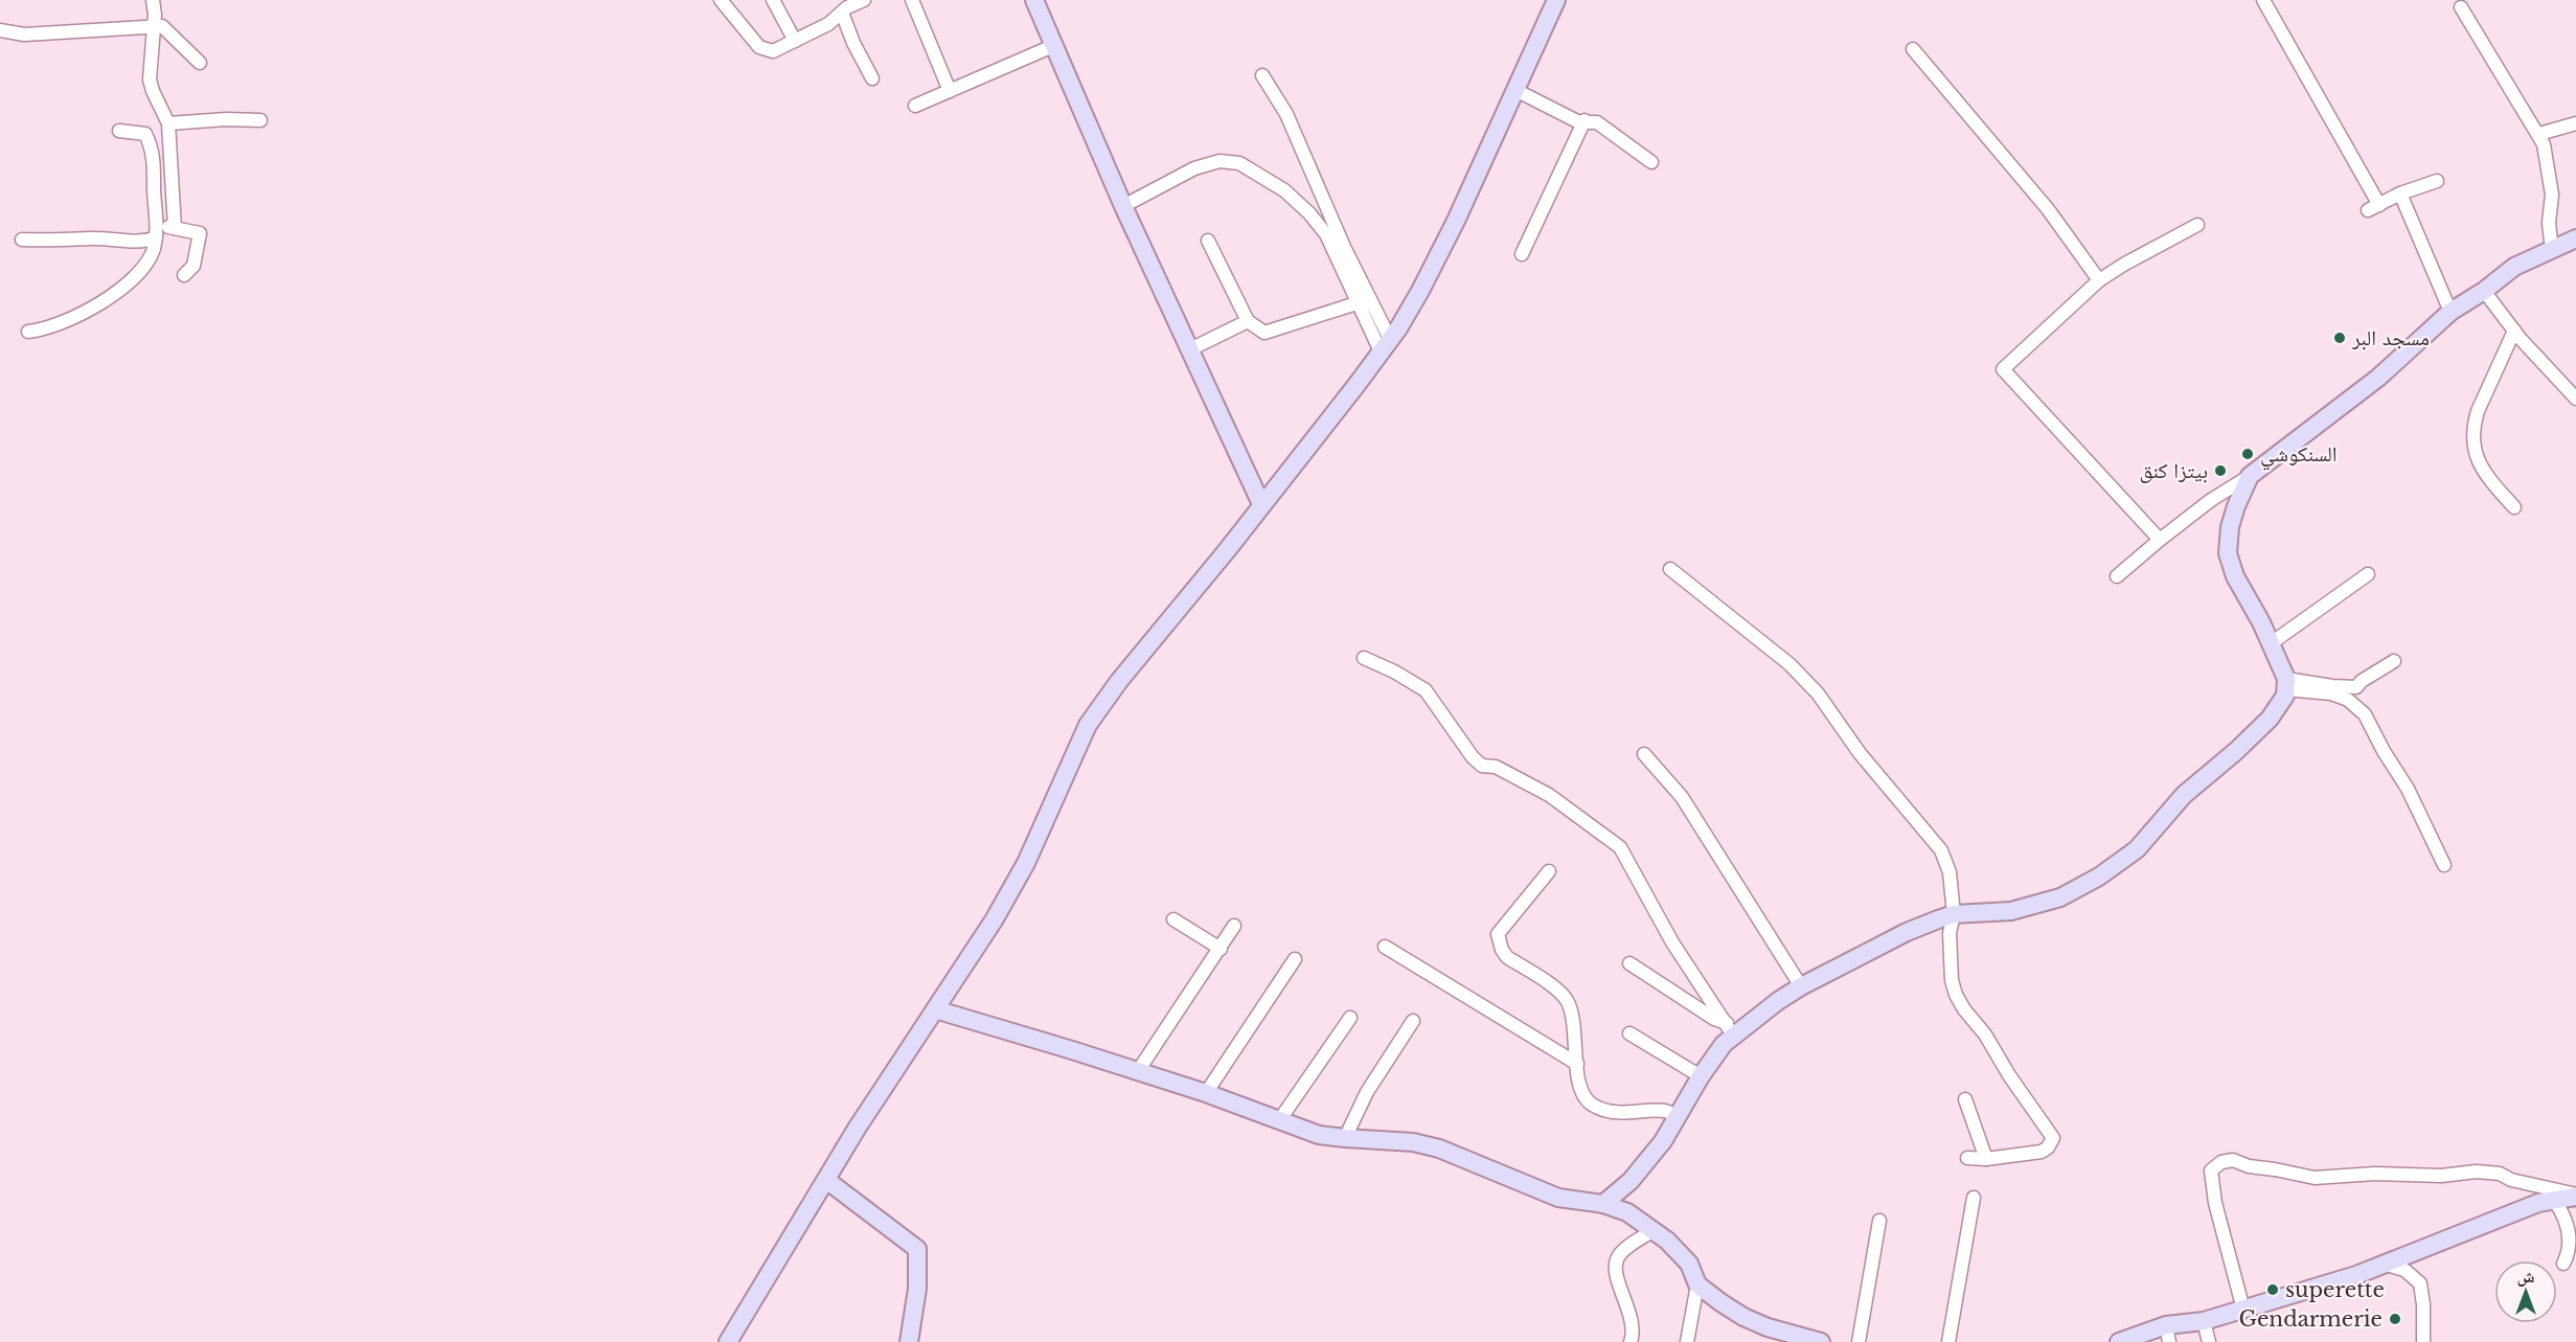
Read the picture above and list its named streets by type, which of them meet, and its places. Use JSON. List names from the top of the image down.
{
  "places": [
    "مسجد البر",
    "السنكوشي",
    "بيتزا كنق",
    "superette",
    "Gendarmerie"
  ],
  "north": "top"
}
